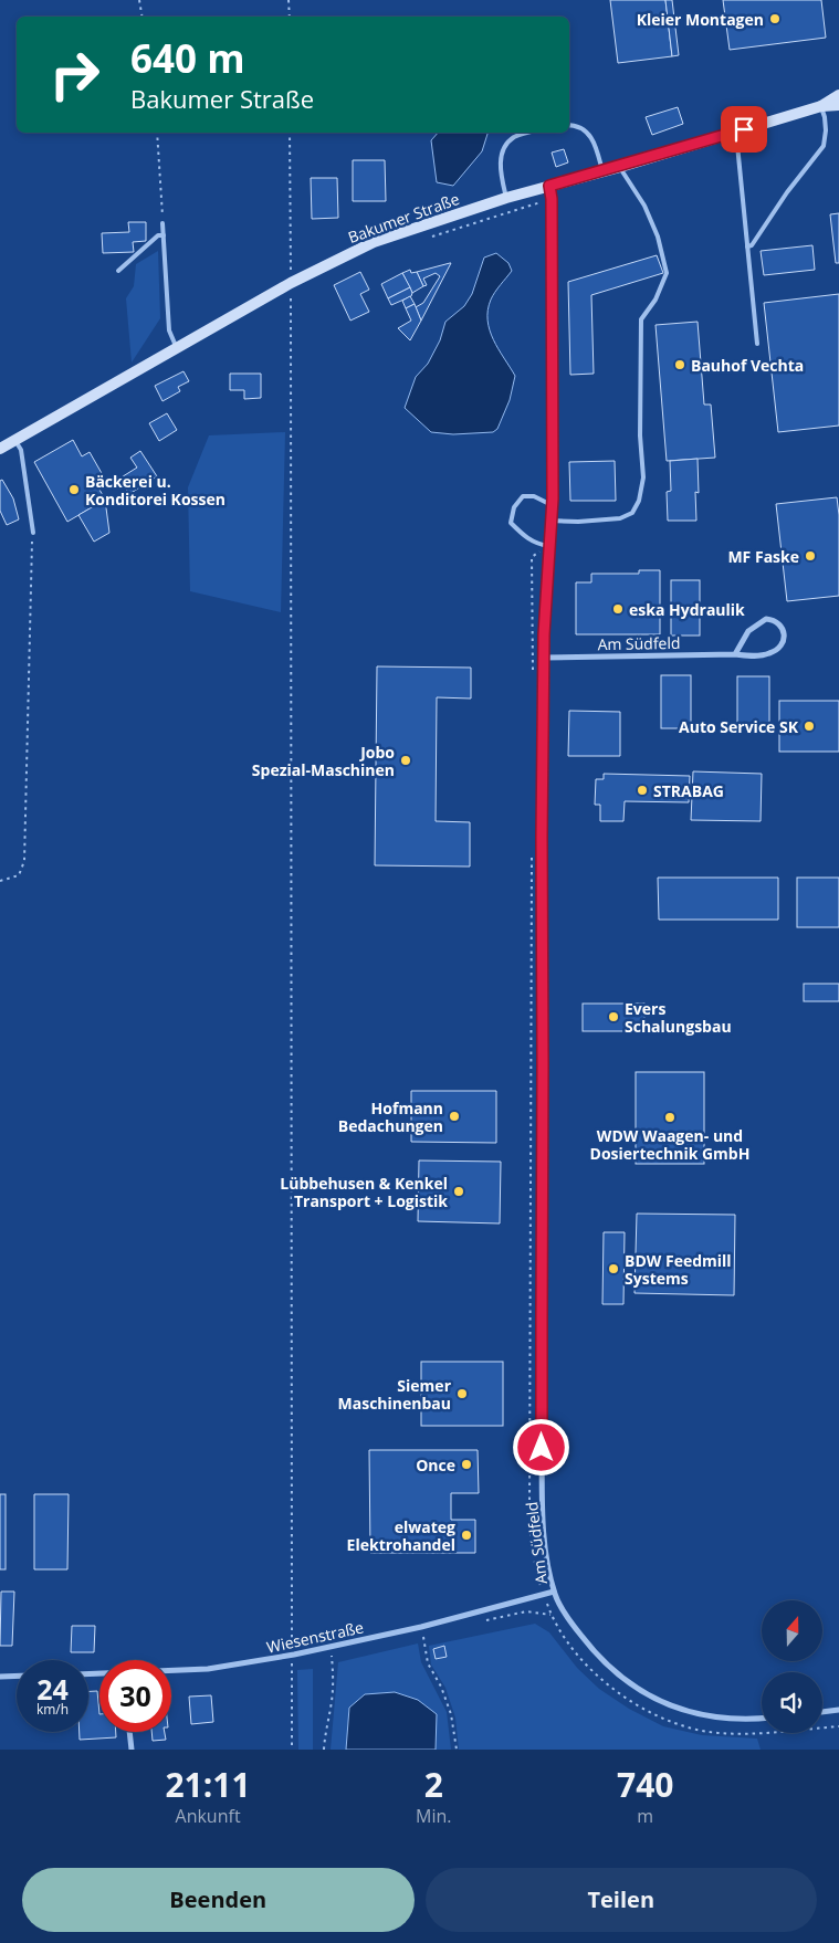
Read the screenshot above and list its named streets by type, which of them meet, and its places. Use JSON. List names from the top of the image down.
{
  "streets": {
    "street": ["Bakumer Straße", "Am Südfeld", "Wiesenstraße"]
  },
  "crossings": [
    ["Bakumer Straße", "Am Südfeld"],
    ["Am Südfeld", "Wiesenstraße"]
  ],
  "places": [
    "Kleier Montagen",
    "Bauhof Vechta",
    "Bäckerei u. Konditorei Kossen",
    "MF Faske",
    "eska Hydraulik",
    "Auto Service SK",
    "Jobo Spezial-Maschinen",
    "STRABAG",
    "Evers Schalungsbau",
    "Hofmann Bedachungen",
    "WDW Waagen- und Dosiertechnik GmbH",
    "Lübbehusen & Kenkel Transport + Logistik",
    "BDW Feedmill Systems",
    "Siemer Maschinenbau",
    "Once",
    "elwateg Elektrohandel"
  ],
  "north": "top",
  "page": {
    "turn": ["640 m", "Bakumer Straße"],
    "speed": "24 km/h",
    "limit": "30",
    "eta": [
      "21:11",
      "Ankunft",
      "2",
      "Min.",
      "740",
      "m"
    ],
    "buttons": ["Beenden", "Teilen"]
  }
}
